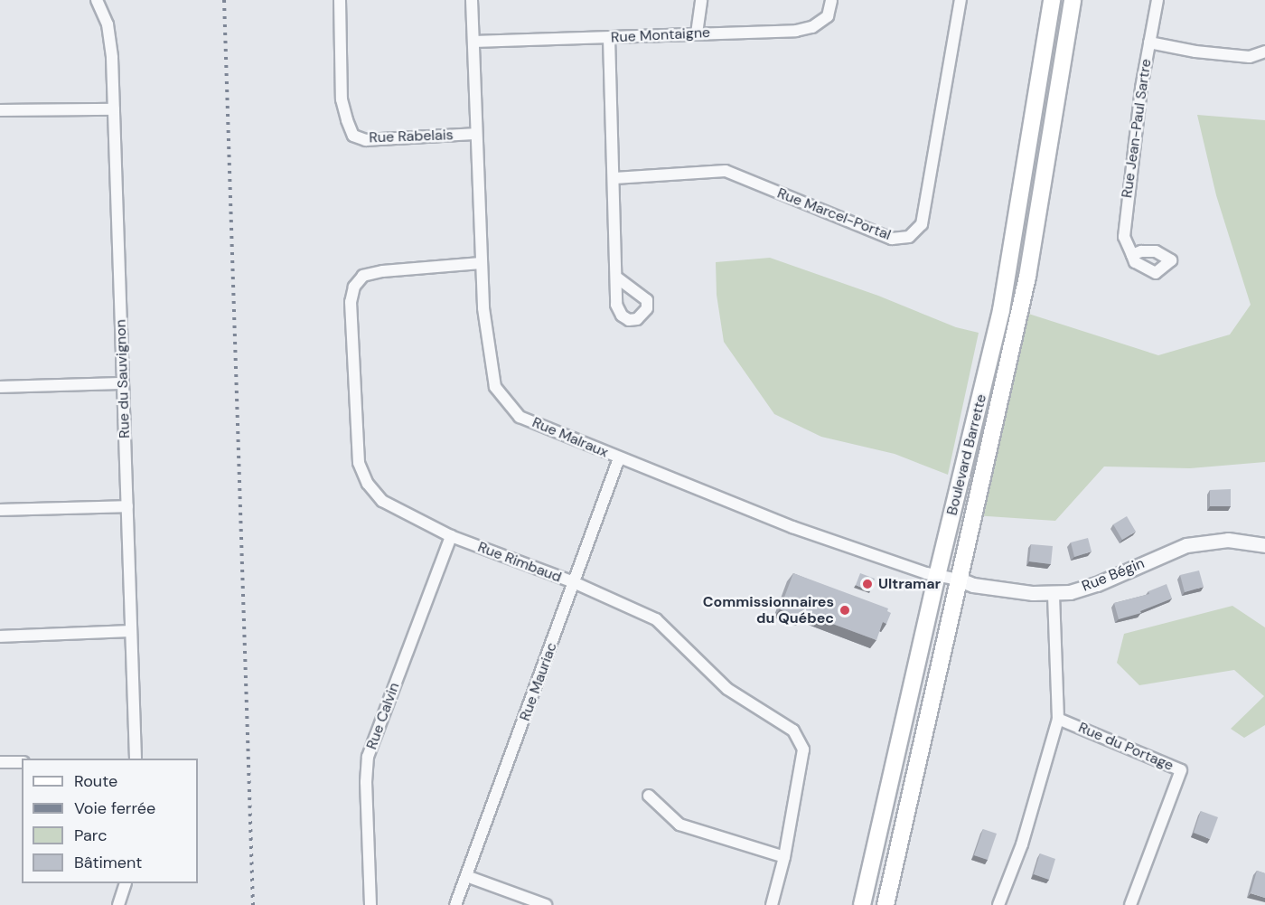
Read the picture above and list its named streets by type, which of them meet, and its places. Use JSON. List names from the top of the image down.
{
  "streets": {
    "main road": ["Boulevard Barrette"],
    "street": [
      "Rue Montaigne",
      "Rue Jean-Paul Sartre",
      "Rue Rabelais",
      "Rue Marcel-Portal",
      "Rue du Sauvignon",
      "Rue Malraux",
      "Rue Rimbaud",
      "Rue Bégin",
      "Rue Mauriac",
      "Rue Calvin",
      "Rue du Portage"
    ]
  },
  "crossings": [
    ["Rue Montaigne", "Rue Malraux"],
    ["Rue Rabelais", "Rue Malraux"],
    ["Rue Malraux", "Boulevard Barrette"],
    ["Rue Malraux", "Rue Rimbaud"],
    ["Rue Malraux", "Rue Bégin"],
    ["Rue Malraux", "Rue Mauriac"],
    ["Boulevard Barrette", "Rue Bégin"],
    ["Rue Rimbaud", "Rue Mauriac"],
    ["Rue Rimbaud", "Rue Calvin"]
  ],
  "places": ["Ultramar", "Commissionnaires du Québec"],
  "legend": [
    "Route",
    "Voie ferrée",
    "Parc",
    "Bâtiment"
  ]
}
